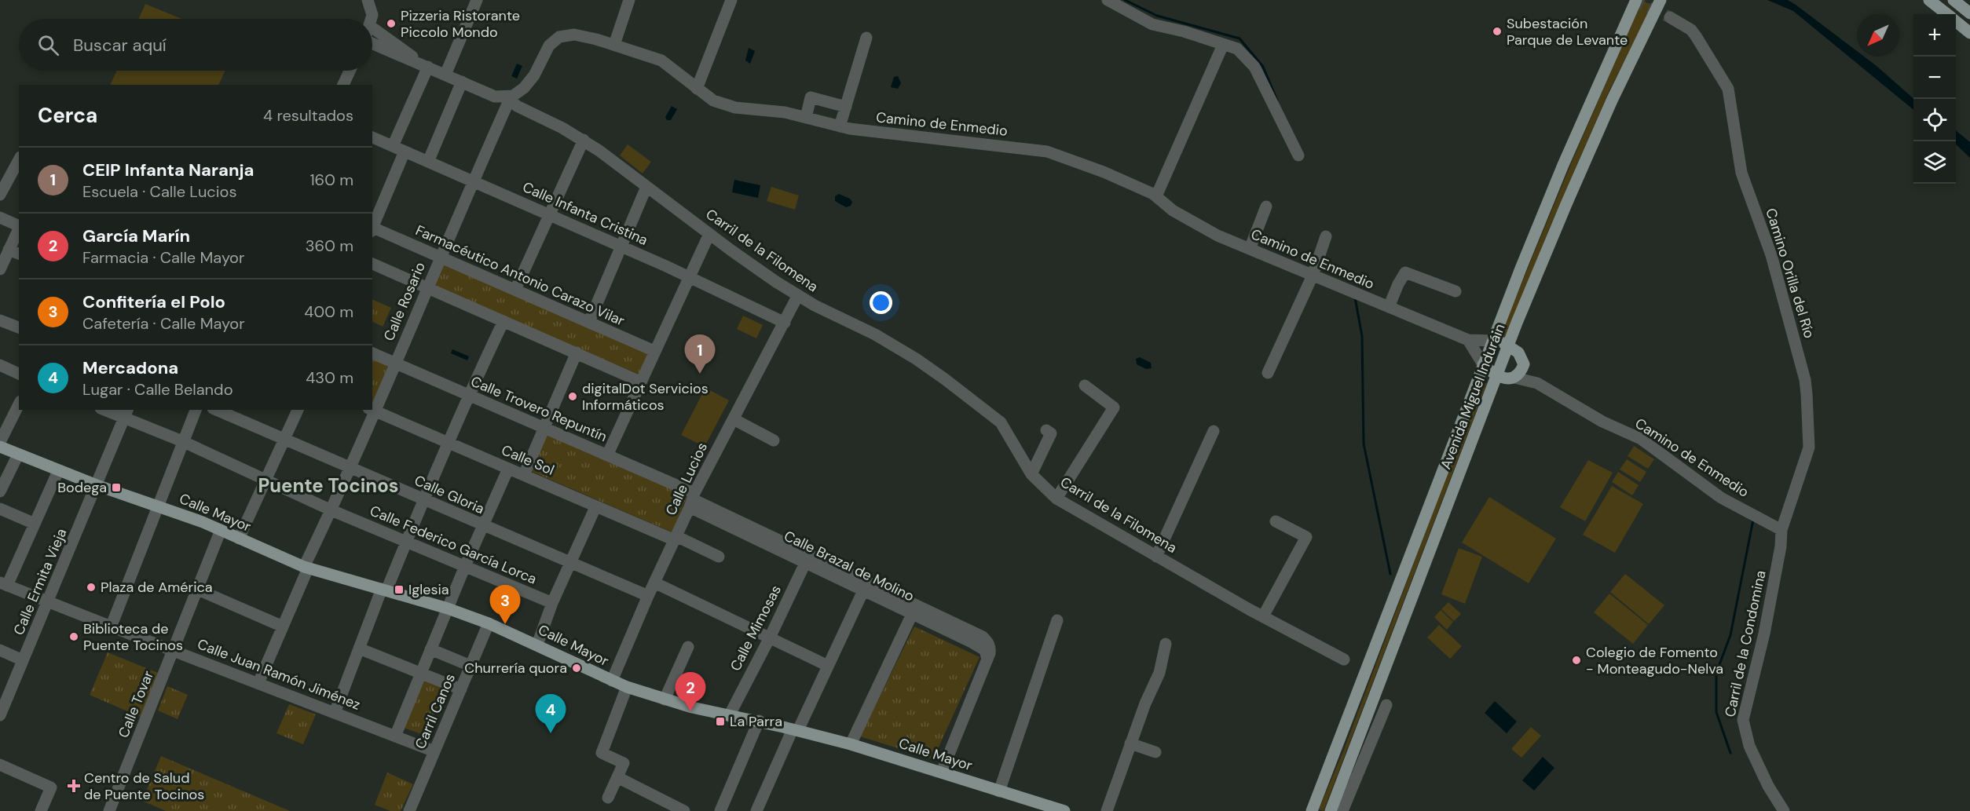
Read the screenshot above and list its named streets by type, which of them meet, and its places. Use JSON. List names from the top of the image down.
{
  "streets": {
    "main road": ["Avenida Miguel Induráin", "Calle Mayor"],
    "street": [
      "Camino de Enmedio",
      "Calle Infanta Cristina",
      "Carril de la Filomena",
      "Camino Orilla del Río",
      "Farmacéutico Antonio Carazo Vilar",
      "Calle Rosario",
      "Calle Trovero Repuntín",
      "Calle Sol",
      "Calle Lucios",
      "Calle Gloria",
      "Calle Federico García Lorca",
      "Calle Ermita Vieja",
      "Calle Mimosas",
      "Carril de la Condomina",
      "Calle Juan Ramón Jiménez",
      "Calle Tovar",
      "Carril Canos"
    ]
  },
  "crossings": [
    ["Camino de Enmedio", "Carril de la Filomena"],
    ["Camino de Enmedio", "Camino Orilla del Río"],
    ["Camino de Enmedio", "Calle Rosario"],
    ["Camino de Enmedio", "Avenida Miguel Induráin"],
    ["Camino de Enmedio", "Carril de la Condomina"],
    ["Calle Infanta Cristina", "Calle Rosario"],
    ["Calle Infanta Cristina", "Calle Lucios"],
    ["Carril de la Filomena", "Calle Rosario"],
    ["Carril de la Filomena", "Calle Lucios"],
    ["Camino Orilla del Río", "Carril de la Condomina"],
    ["Farmacéutico Antonio Carazo Vilar", "Calle Rosario"],
    ["Calle Rosario", "Calle Trovero Repuntín"],
    ["Calle Rosario", "Calle Sol"],
    ["Calle Rosario", "Calle Gloria"],
    ["Calle Rosario", "Calle Mayor"],
    ["Calle Rosario", "Calle Federico García Lorca"],
    ["Calle Rosario", "Calle Juan Ramón Jiménez"],
    ["Calle Trovero Repuntín", "Calle Lucios"],
    ["Calle Trovero Repuntín", "Calle Mayor"],
    ["Calle Trovero Repuntín", "Calle Mimosas"],
    ["Calle Sol", "Calle Lucios"],
    ["Calle Lucios", "Calle Gloria"],
    ["Calle Lucios", "Calle Mayor"],
    ["Calle Mayor", "Calle Ermita Vieja"],
    ["Calle Mayor", "Calle Mimosas"],
    ["Calle Mayor", "Calle Tovar"],
    ["Calle Mayor", "Carril Canos"],
    ["Calle Federico García Lorca", "Calle Ermita Vieja"],
    ["Calle Juan Ramón Jiménez", "Calle Tovar"],
    ["Calle Juan Ramón Jiménez", "Carril Canos"]
  ],
  "districts": ["Puente Tocinos"],
  "places": {
    "other": [
      "Pizzeria Ristorante Piccolo Mondo",
      "Subestación Parque de Levante",
      "digitalDot Servicios Informáticos",
      "Plaza de América",
      "Biblioteca de Puente Tocinos",
      "Colegio de Fomento - Monteagudo-Nelva",
      "Churrería quora"
    ],
    "transit": ["Bodega", "Iglesia", "La Parra"],
    "health": ["Centro de Salud de Puente Tocinos"]
  },
  "north": "bottom left",
  "page": {
    "map_buttons": ["+", "−"],
    "search": "Buscar aquí",
    "heading": ["Cerca", "4 resultados"],
    "list": [
      {
        "mark": "1",
        "name": "CEIP Infanta Naranja",
        "note": "Escuela · Calle Lucios",
        "value": "160 m"
      },
      {
        "mark": "2",
        "name": "García Marín",
        "note": "Farmacia · Calle Mayor",
        "value": "360 m"
      },
      {
        "mark": "3",
        "name": "Confitería el Polo",
        "note": "Cafetería · Calle Mayor",
        "value": "400 m"
      },
      {
        "mark": "4",
        "name": "Mercadona",
        "note": "Lugar · Calle Belando",
        "value": "430 m"
      }
    ],
    "pins": [
      "1",
      "3",
      "2",
      "4"
    ]
  }
}
